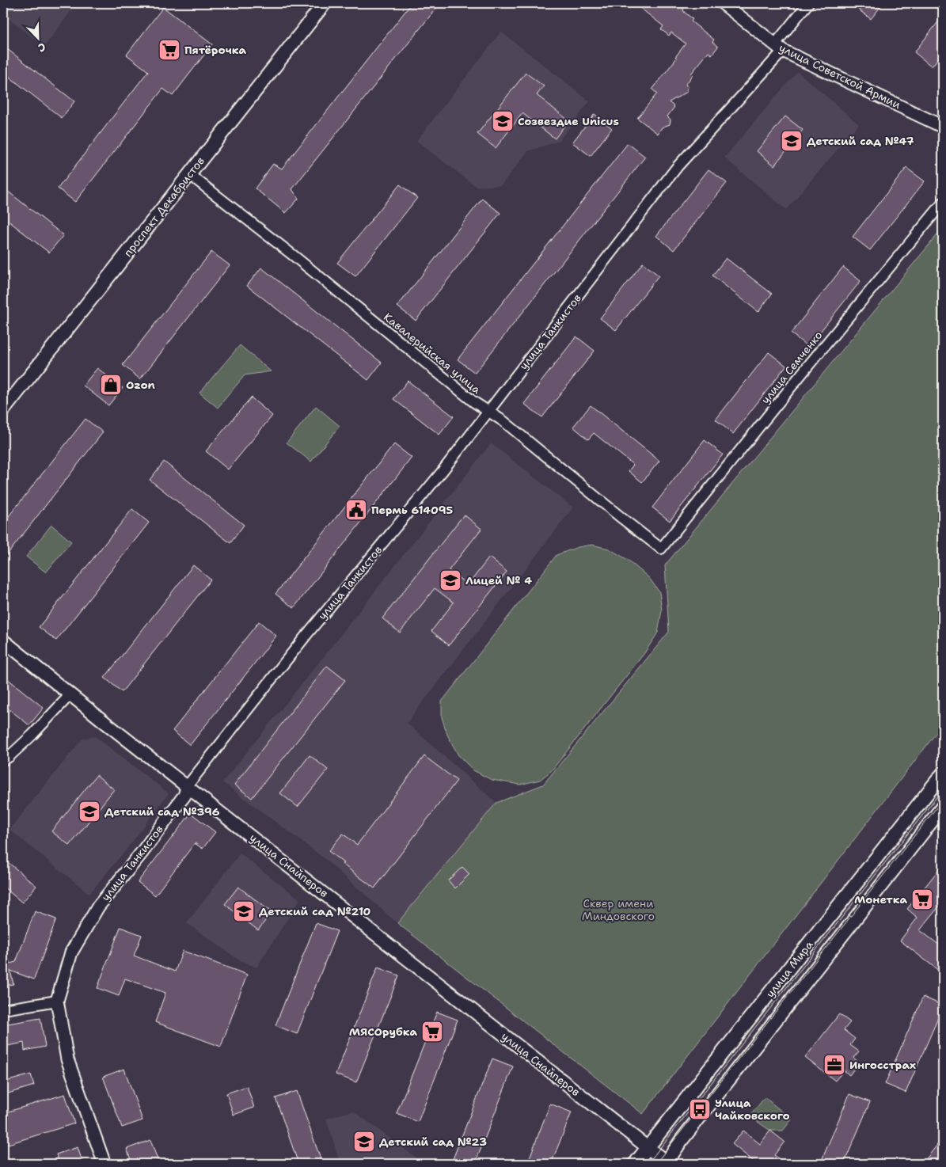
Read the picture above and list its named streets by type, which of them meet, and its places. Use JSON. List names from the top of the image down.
{
  "streets": {
    "main road": ["проспект Декабристов", "улица Мира"],
    "street": [
      "улица Советской Армии",
      "улица Танкистов",
      "Кавалерийская улица",
      "улица Семченко",
      "улица Снайперов"
    ]
  },
  "crossings": [
    ["улица Советской Армии", "улица Танкистов"],
    ["проспект Декабристов", "Кавалерийская улица"],
    ["улица Танкистов", "Кавалерийская улица"],
    ["улица Танкистов", "улица Снайперов"],
    ["Кавалерийская улица", "улица Семченко"],
    ["улица Снайперов", "улица Мира"]
  ],
  "parks": ["Сквер имени Миндовского"],
  "places": {
    "supermarket": ["Пятёрочка", "Монетка", "МЯСОрубка"],
    "school or university": [
      "Созвездие Unicus",
      "Детский сад №47",
      "Лицей № 4",
      "Детский сад №396",
      "Детский сад №210",
      "Детский сад №23"
    ],
    "shop": ["Ozon"],
    "public building": ["Пермь 614095"],
    "office": ["Ингосстрах"],
    "bus stop": ["Улица Чайковского"]
  },
  "north": "bottom right"
}
